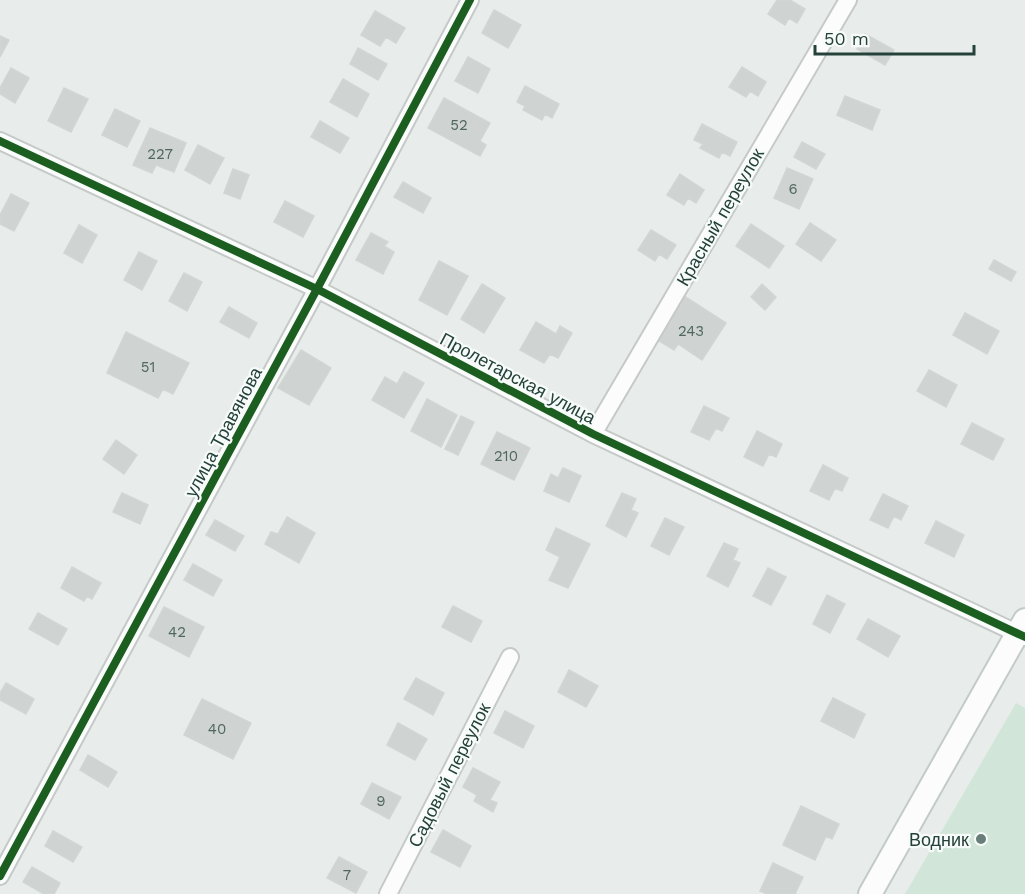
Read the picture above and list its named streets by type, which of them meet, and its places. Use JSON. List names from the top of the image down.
{
  "streets": {
    "street": [
      "Красный переулок",
      "Пролетарская улица",
      "улица Травянова",
      "Садовый переулок"
    ]
  },
  "crossings": [
    ["Красный переулок", "Пролетарская улица"],
    ["Пролетарская улица", "улица Травянова"]
  ],
  "places": ["Водник"],
  "house_numbers": [
    "52",
    "227",
    "6",
    "243",
    "51",
    "210",
    "42",
    "40",
    "9",
    "7"
  ],
  "scale_bar": "50 m"
}
